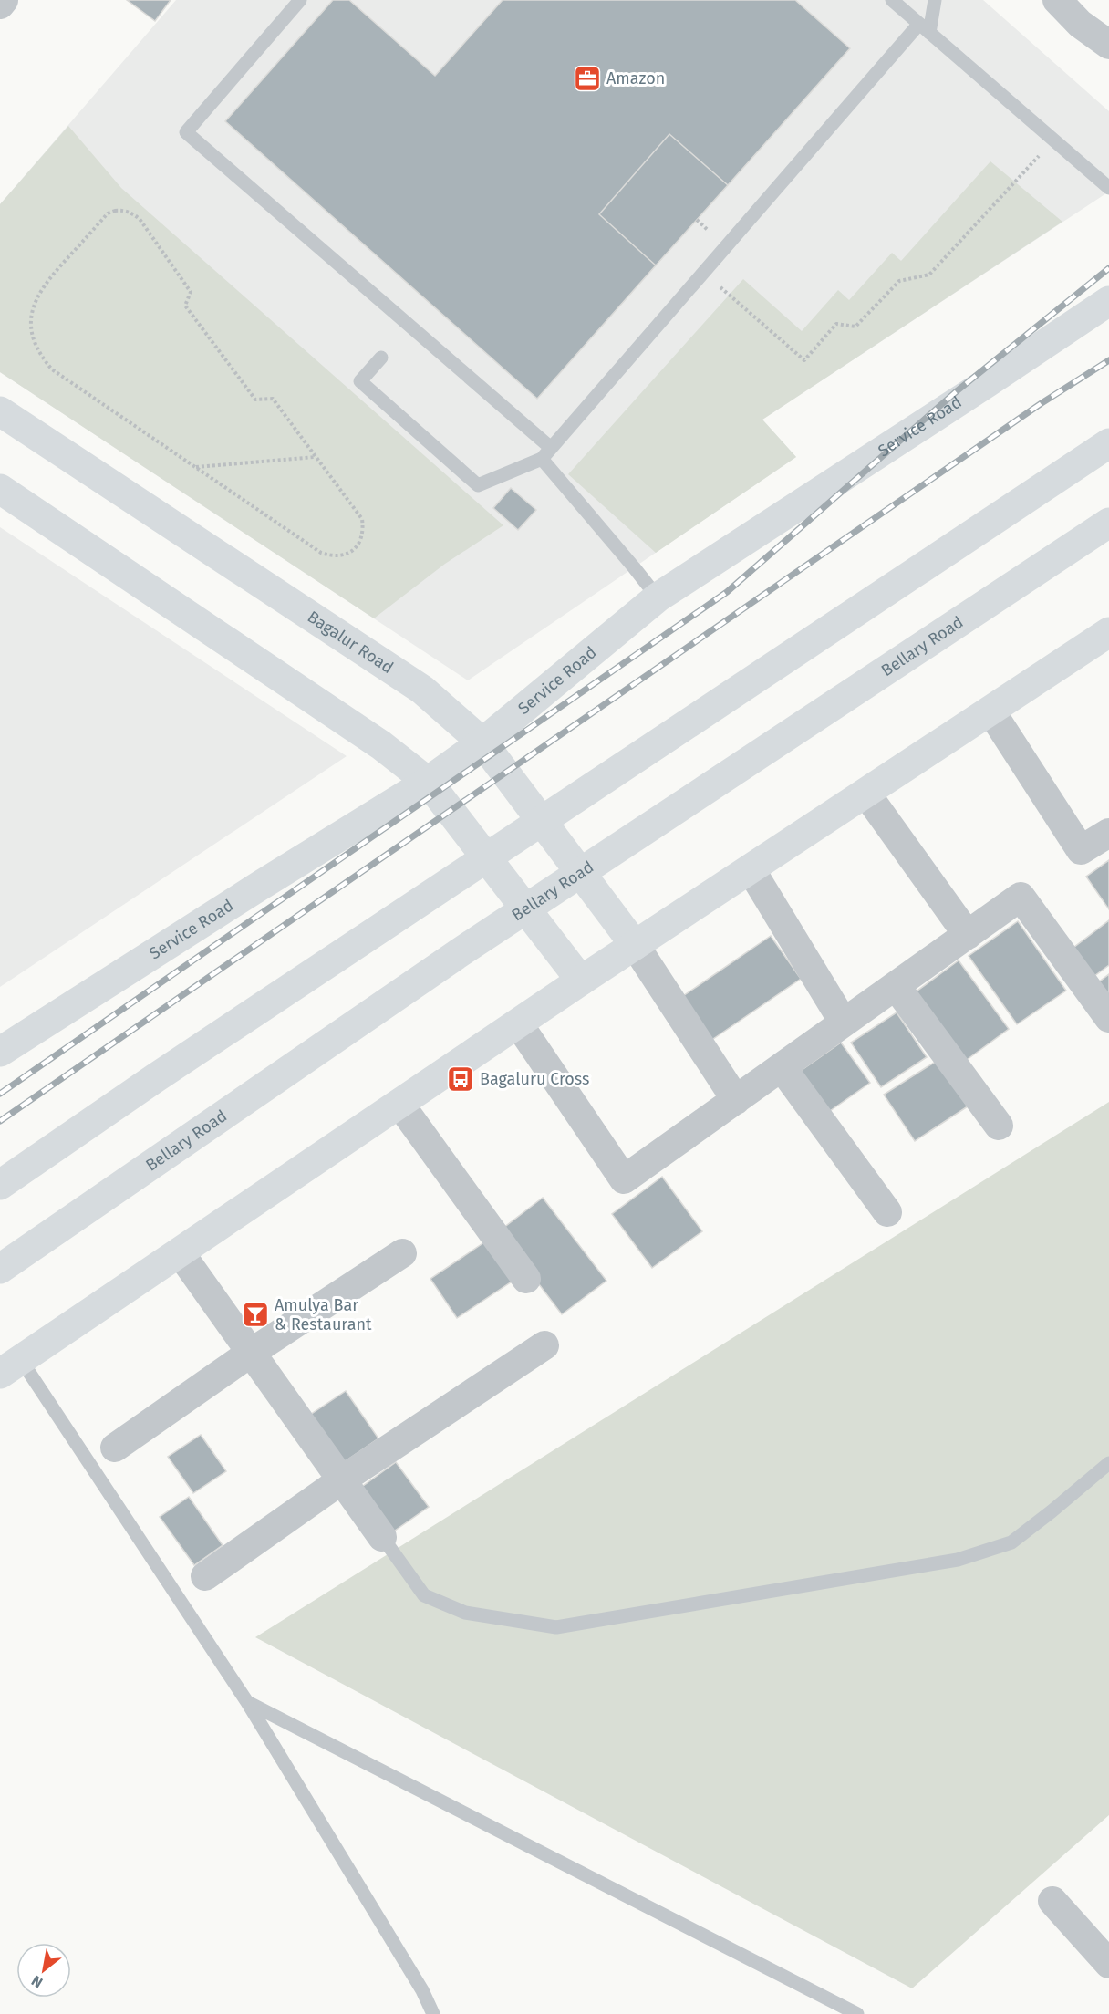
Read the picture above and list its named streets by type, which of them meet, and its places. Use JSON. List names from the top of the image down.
{
  "streets": {
    "main road": ["Service Road", "Bagalur Road", "Bellary Road"]
  },
  "crossings": [
    ["Service Road", "Bagalur Road"]
  ],
  "places": {
    "office": ["Amazon"],
    "bus stop": ["Bagaluru Cross"],
    "bar": ["Amulya Bar & Restaurant"]
  },
  "north": "bottom left"
}
